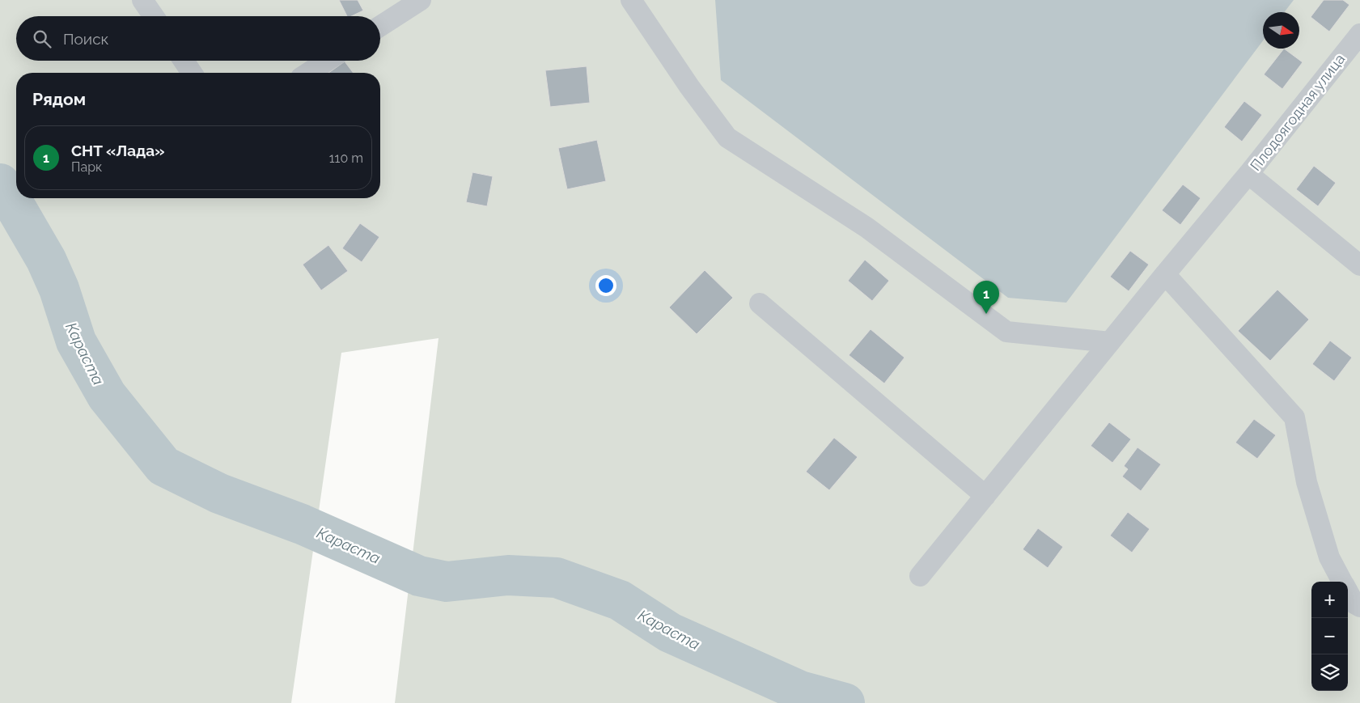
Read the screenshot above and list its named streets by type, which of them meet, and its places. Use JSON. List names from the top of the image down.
{
  "streets": {
    "street": ["Плодоягодная улица"]
  },
  "water": ["Караста"],
  "north": "right",
  "page": {
    "search": "Поиск",
    "heading": "Рядом",
    "list": [
      {
        "mark": "1",
        "name": "СНТ «Лада»",
        "note": "Парк",
        "value": "110 m"
      }
    ],
    "pins": "1",
    "map_buttons": ["+", "−"]
  }
}
